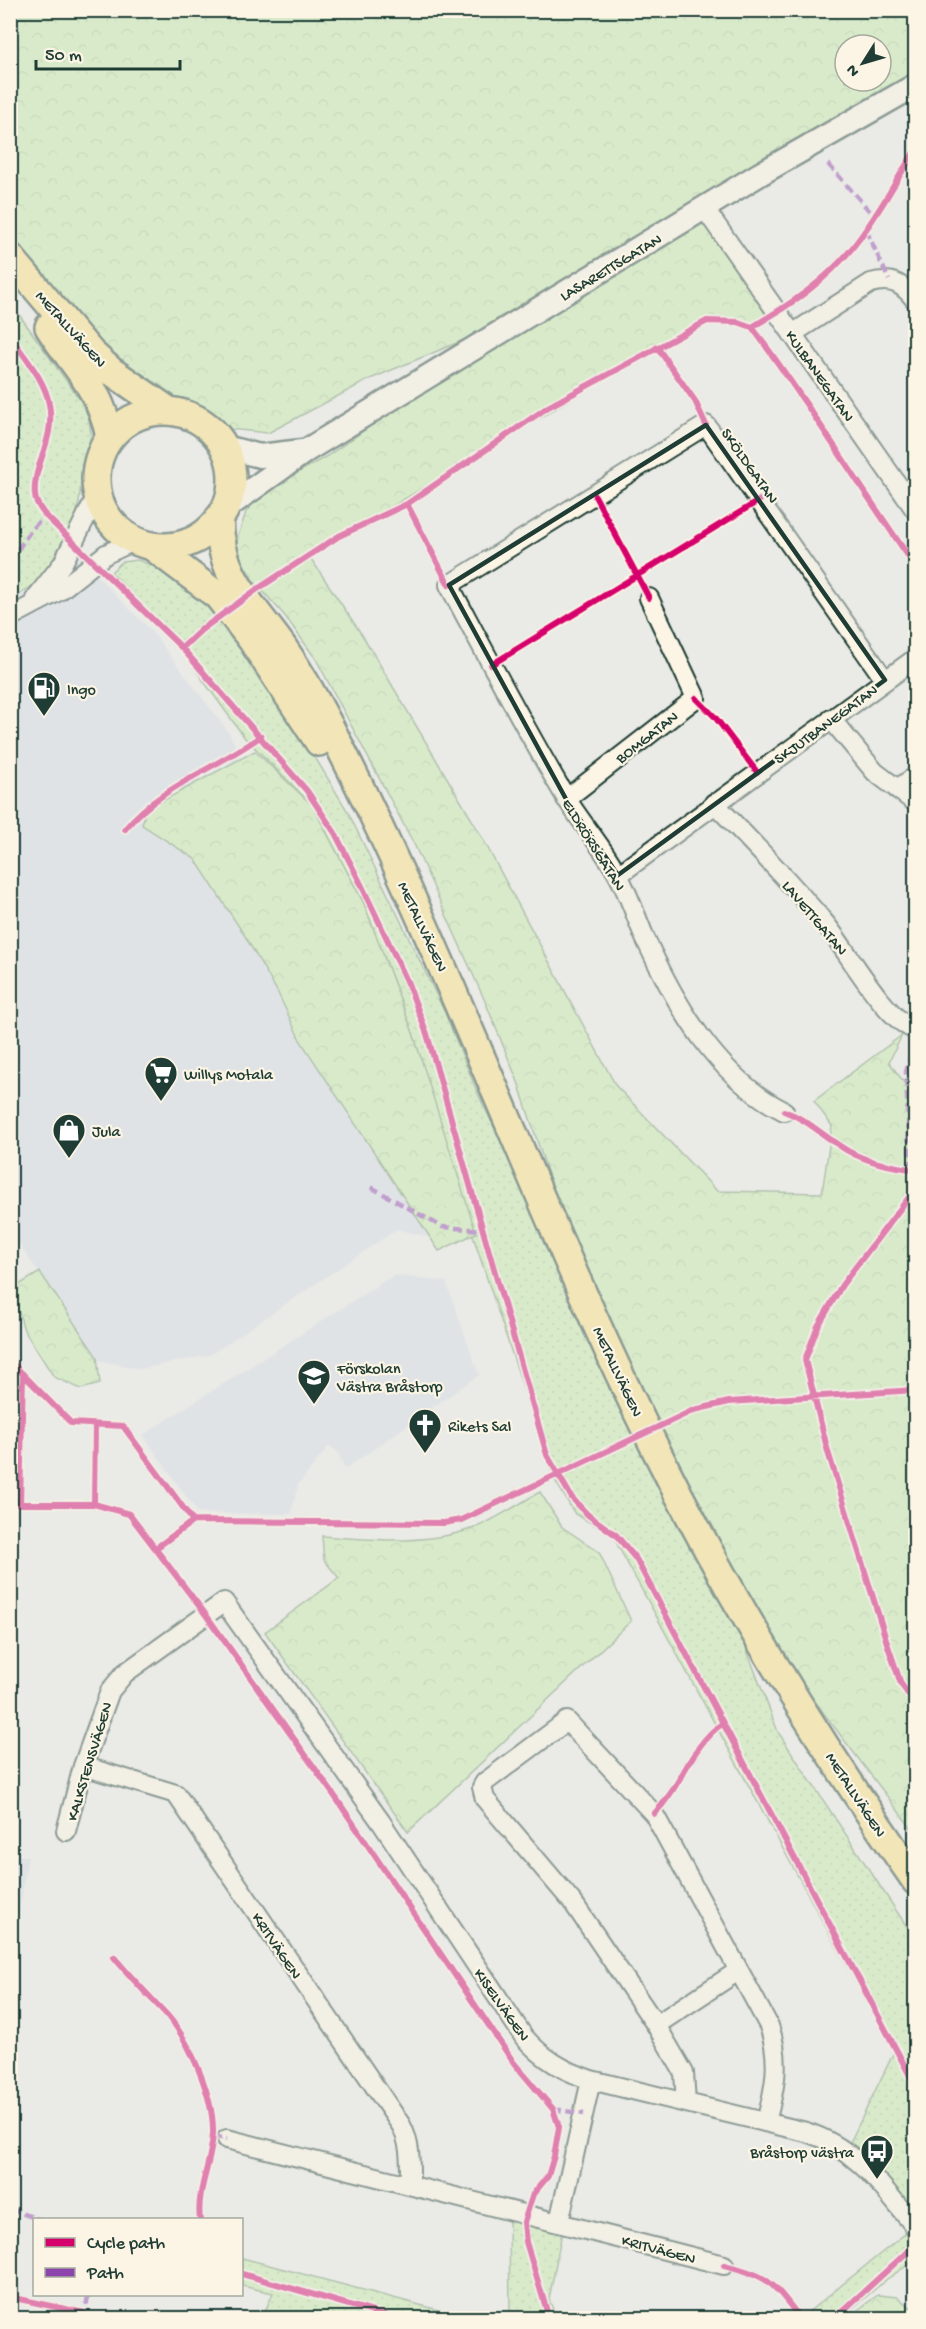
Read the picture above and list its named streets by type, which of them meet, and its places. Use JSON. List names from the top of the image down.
{
  "streets": {
    "main road": ["METALLVÄGEN"],
    "street": [
      "LASARETTSGATAN",
      "KULBANEGATAN",
      "SKÖLDGATAN",
      "SKJUTBANEGATAN",
      "BOMGATAN",
      "ELDRÖRSGATAN",
      "LAVETTGATAN",
      "KALKSTENSVÄGEN",
      "KRITVÄGEN",
      "KISELVÄGEN"
    ]
  },
  "crossings": [
    ["LASARETTSGATAN", "METALLVÄGEN"],
    ["LASARETTSGATAN", "KULBANEGATAN"],
    ["SKÖLDGATAN", "SKJUTBANEGATAN"],
    ["SKÖLDGATAN", "ELDRÖRSGATAN"],
    ["SKJUTBANEGATAN", "ELDRÖRSGATAN"],
    ["SKJUTBANEGATAN", "LAVETTGATAN"],
    ["BOMGATAN", "ELDRÖRSGATAN"],
    ["KALKSTENSVÄGEN", "KRITVÄGEN"],
    ["KALKSTENSVÄGEN", "KISELVÄGEN"]
  ],
  "places": {
    "fuel station": ["Ingo"],
    "supermarket": ["Willys Motala"],
    "shop": ["Jula"],
    "school or university": ["Förskolan Västra Bråstorp"],
    "church": ["Rikets Sal"],
    "bus stop": ["Bråstorp västra"]
  },
  "legend": ["Cycle path", "Path"],
  "scale_bar": "50 m",
  "north": "bottom left"
}
